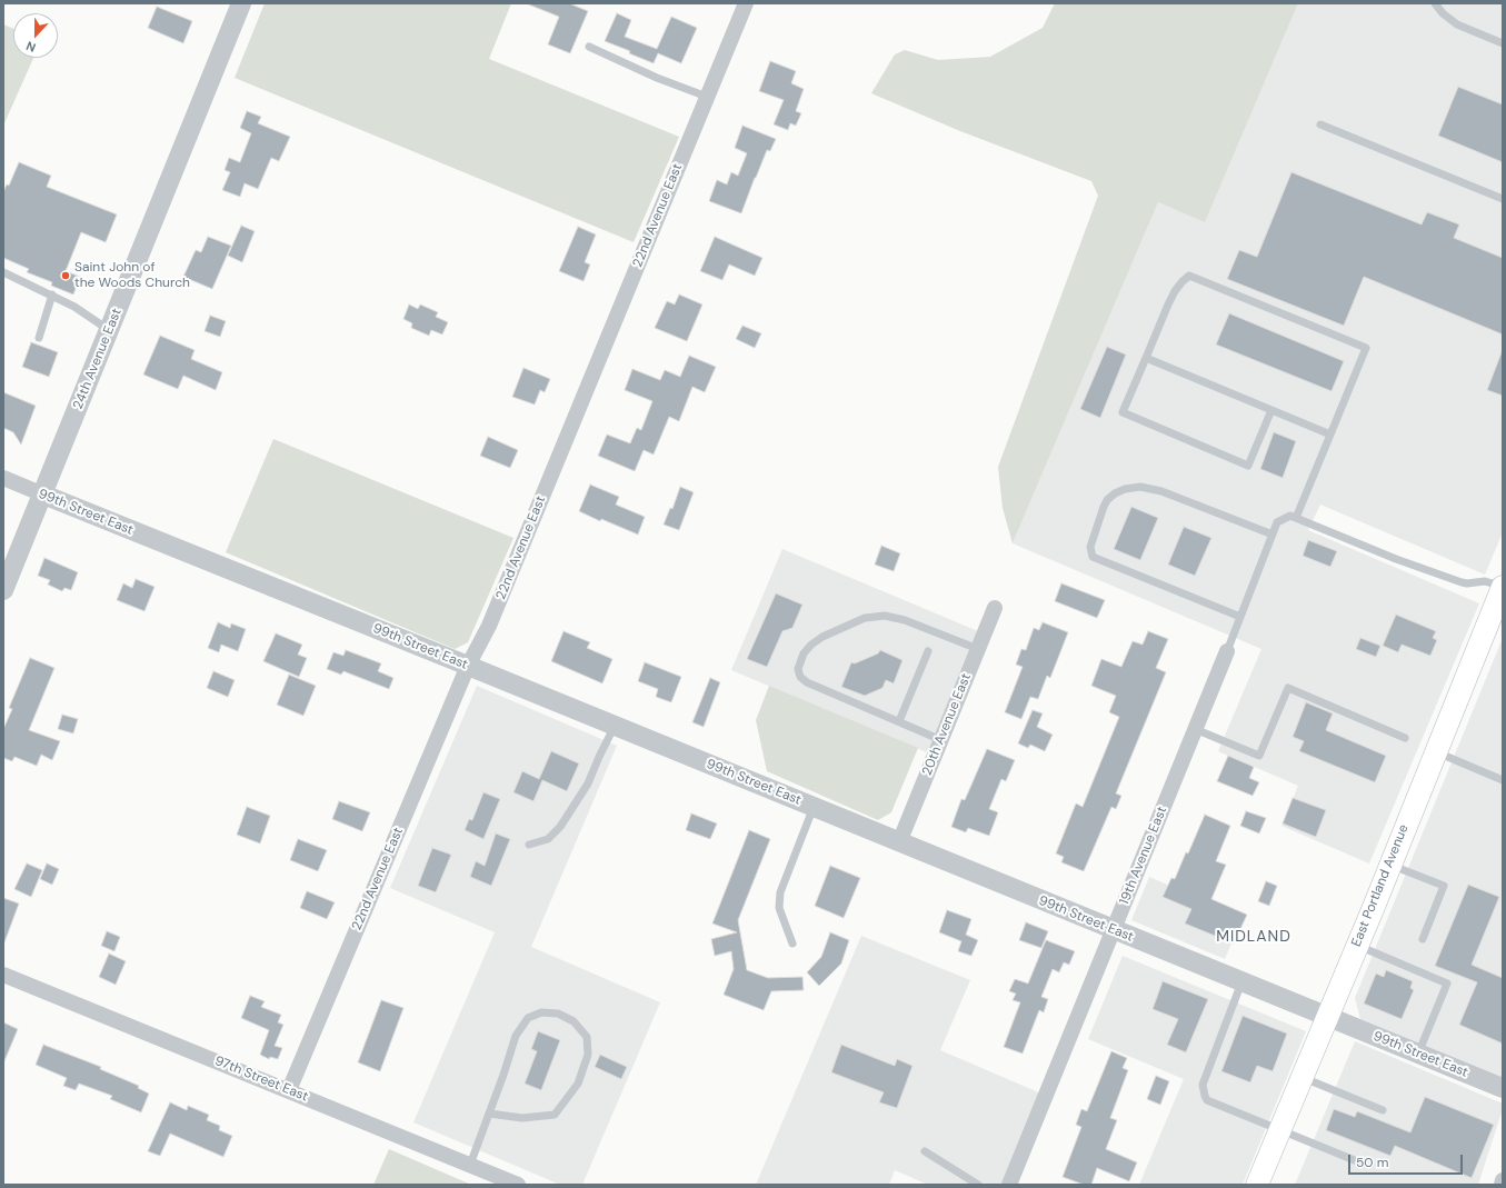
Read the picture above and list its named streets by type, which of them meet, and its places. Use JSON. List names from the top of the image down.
{
  "streets": {
    "main road": ["East Portland Avenue"],
    "street": [
      "22nd Avenue East",
      "24th Avenue East",
      "99th Street East",
      "20th Avenue East",
      "19th Avenue East",
      "97th Street East"
    ]
  },
  "crossings": [
    ["22nd Avenue East", "99th Street East"],
    ["22nd Avenue East", "97th Street East"],
    ["24th Avenue East", "99th Street East"],
    ["99th Street East", "20th Avenue East"],
    ["99th Street East", "19th Avenue East"],
    ["99th Street East", "East Portland Avenue"]
  ],
  "districts": ["MIDLAND"],
  "places": ["Saint John of the Woods Church"],
  "scale_bar": "50 m",
  "north": "bottom"
}
